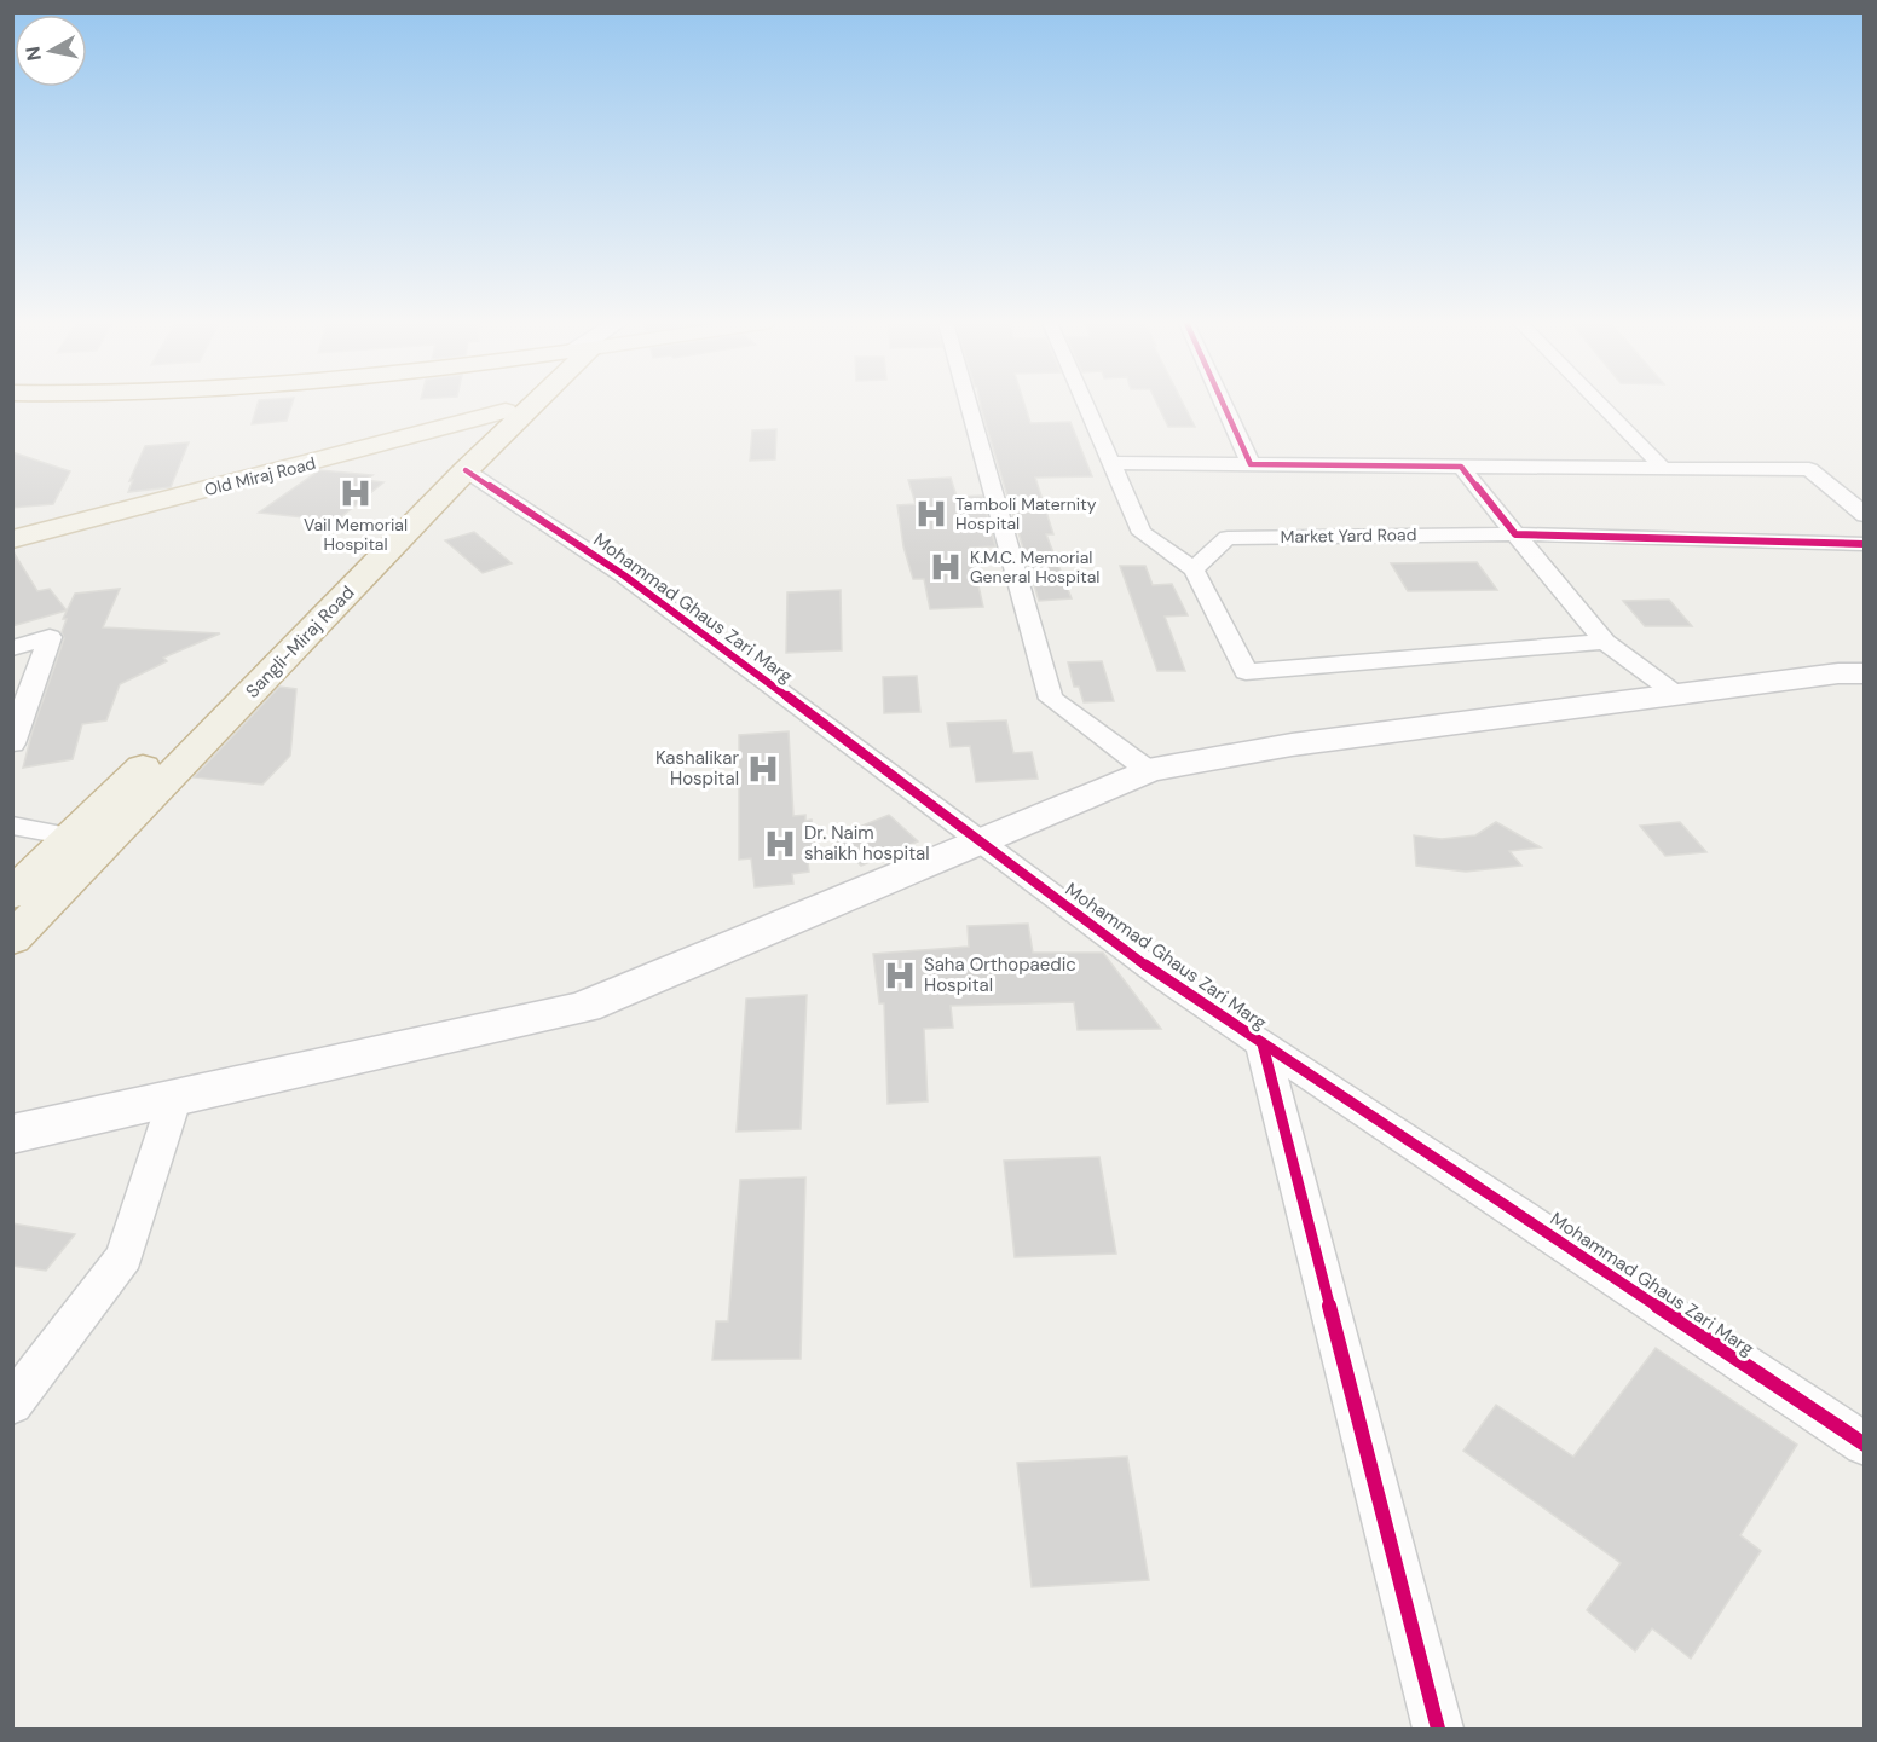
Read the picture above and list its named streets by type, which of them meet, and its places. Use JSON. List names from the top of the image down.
{
  "streets": {
    "highway": ["Sangli-Miraj Road"],
    "main road": ["Old Miraj Road"],
    "street": ["Market Yard Road", "Mohammad Ghaus Zari Marg"]
  },
  "crossings": [
    ["Old Miraj Road", "Sangli-Miraj Road"],
    ["Mohammad Ghaus Zari Marg", "Sangli-Miraj Road"]
  ],
  "places": {
    "hospital": [
      "Vail Memorial Hospital",
      "Tamboli Maternity Hospital",
      "K.M.C. Memorial General Hospital",
      "Kashalikar Hospital",
      "Dr. Naim shaikh hospital",
      "Saha Orthopaedic Hospital"
    ]
  },
  "north": "left"
}
